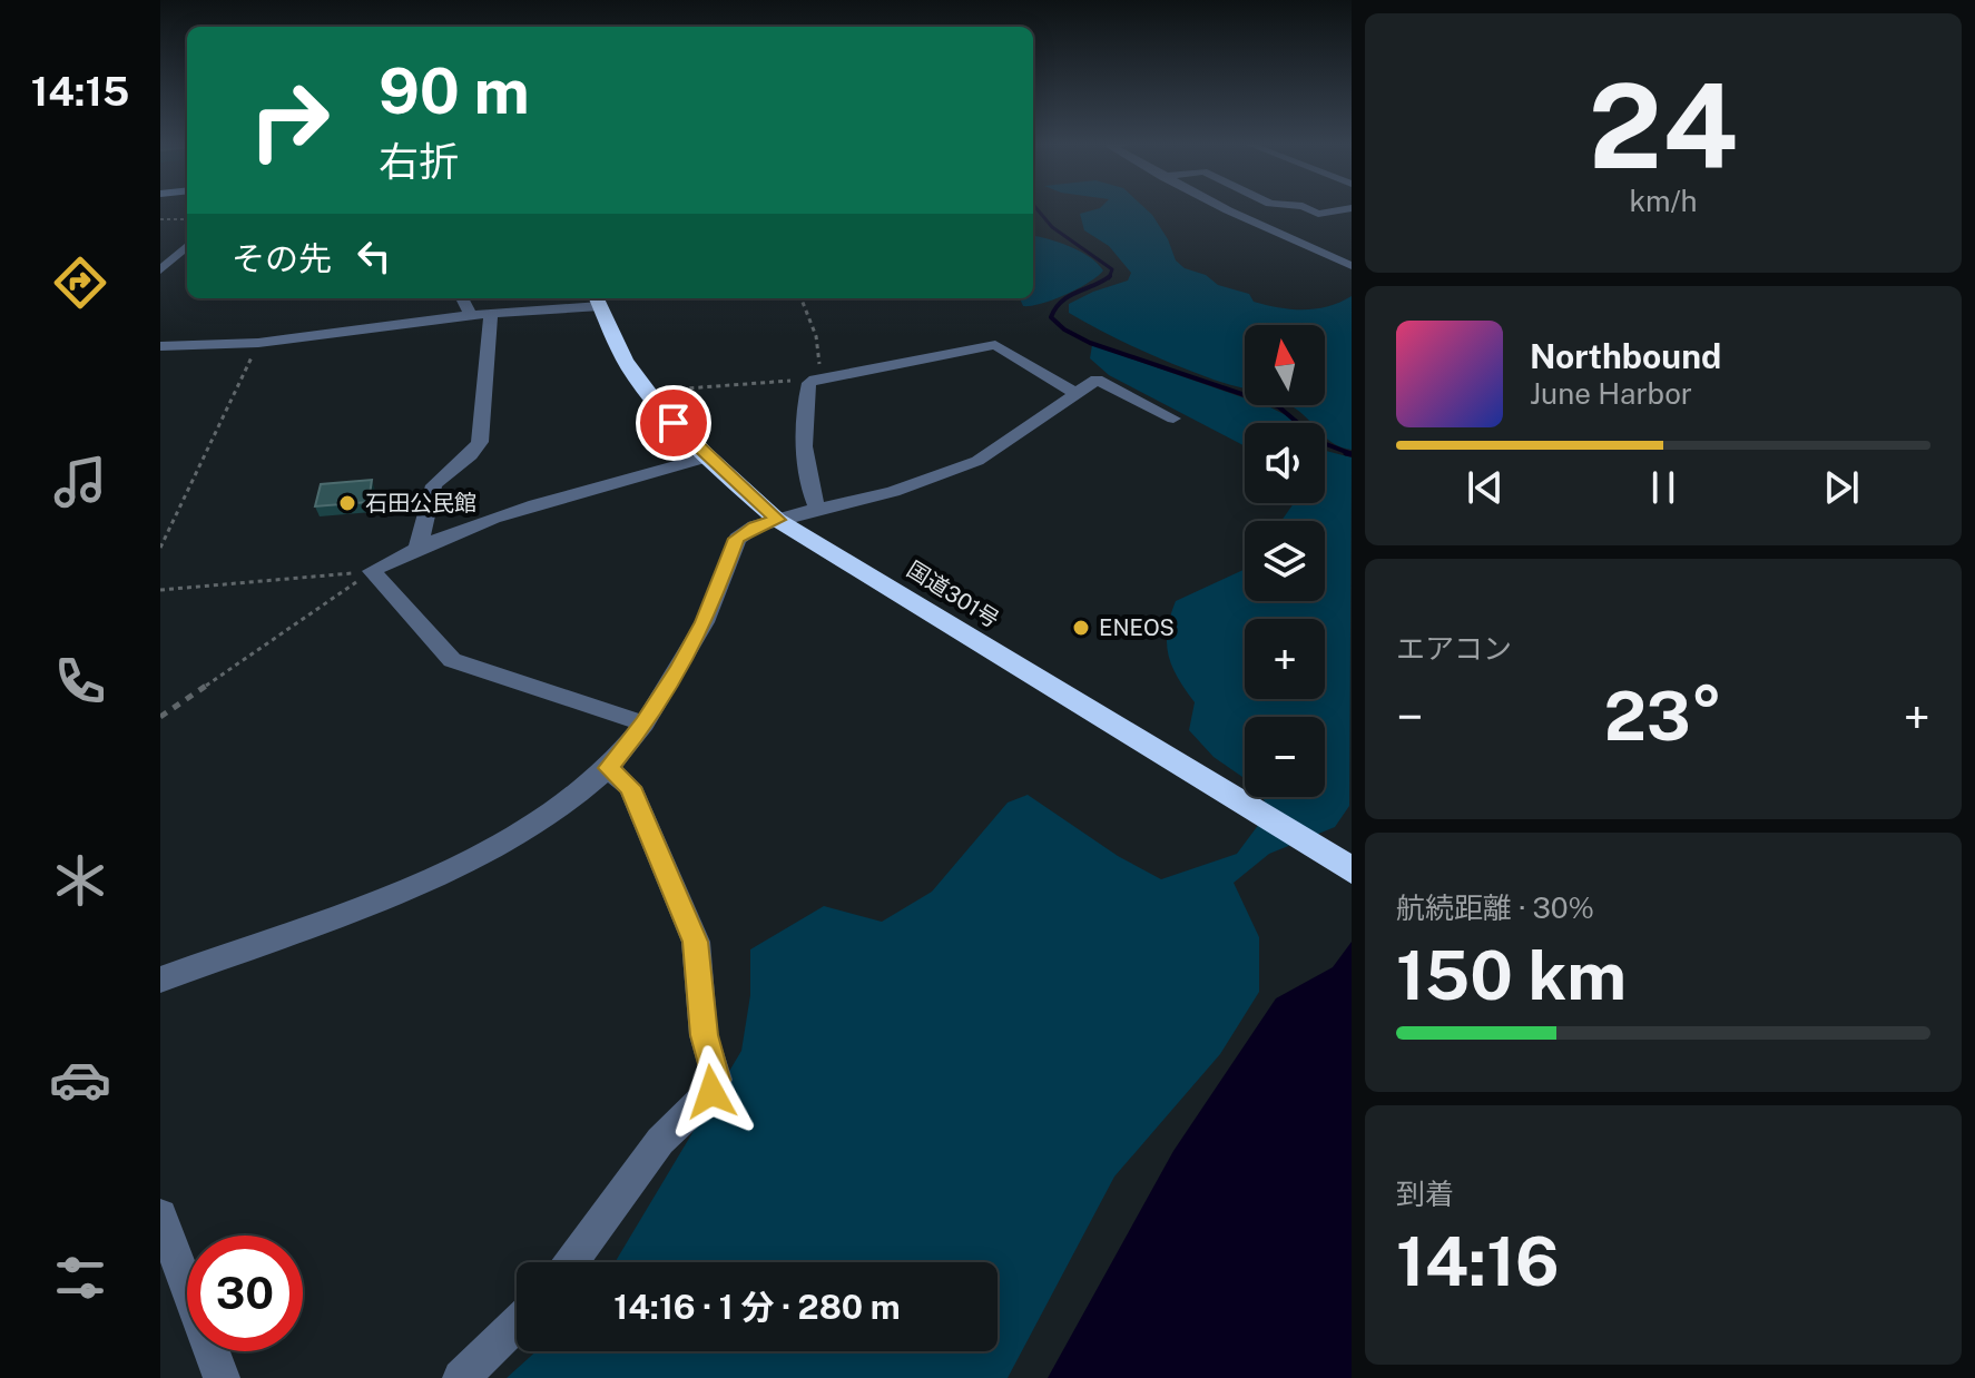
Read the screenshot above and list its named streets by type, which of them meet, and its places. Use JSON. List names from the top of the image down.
{
  "streets": {
    "highway": ["国道301号"]
  },
  "places": ["石田公民館", "ENEOS"],
  "north": "top",
  "page": {
    "tabs": "14:15",
    "tile": [
      ["24", "km/h"],
      "エアコン",
      ["航続距離 · 30%", "150 km"],
      ["到着", "14:16"]
    ],
    "turn": ["90 m", "右折"],
    "then": "その先",
    "song": ["Northbound", "June Harbor"],
    "map_buttons": ["+", "−"],
    "heat": ["−", "23°", "+"],
    "limit": "30",
    "trip": "14:16 · 1 分 · 280 m"
  }
}
